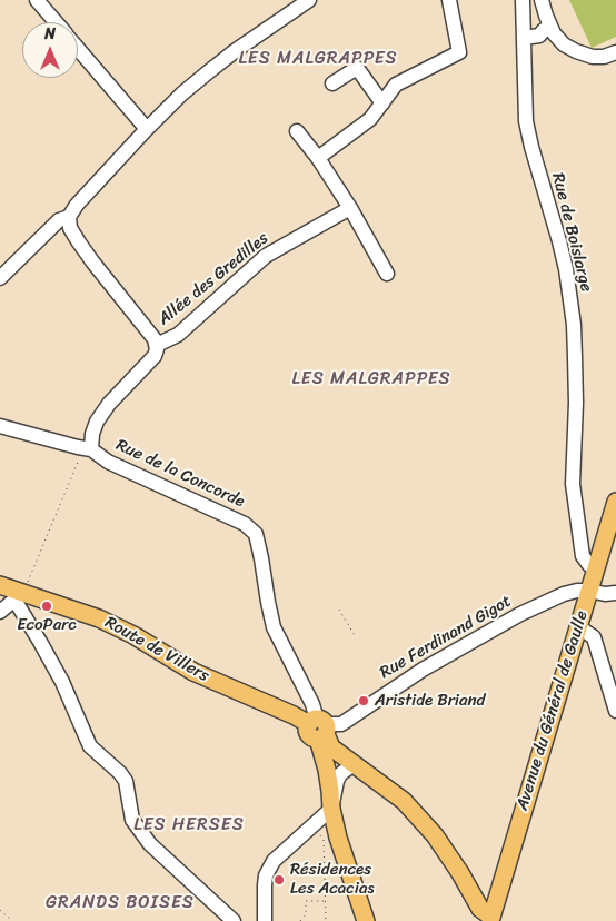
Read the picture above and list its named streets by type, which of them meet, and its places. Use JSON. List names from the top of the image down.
{
  "streets": {
    "main road": ["Route de Villers", "Avenue du Général de Gaulle"],
    "street": [
      "Rue de Boislarge",
      "Allée des Gredilles",
      "Rue de la Concorde",
      "Rue Ferdinand Gigot"
    ]
  },
  "crossings": [
    ["Rue de Boislarge", "Avenue du Général de Gaulle"],
    ["Rue de la Concorde", "Rue Ferdinand Gigot"],
    ["Rue de la Concorde", "Route de Villers"],
    ["Rue Ferdinand Gigot", "Route de Villers"],
    ["Rue Ferdinand Gigot", "Avenue du Général de Gaulle"]
  ],
  "districts": [
    "LES MALGRAPPES",
    "LES MALGRAPPES",
    "LES HERSES",
    "GRANDS BOISES"
  ],
  "places": ["EcoParc", "Aristide Briand", "Résidences Les Acacias"],
  "north": "top"
}
